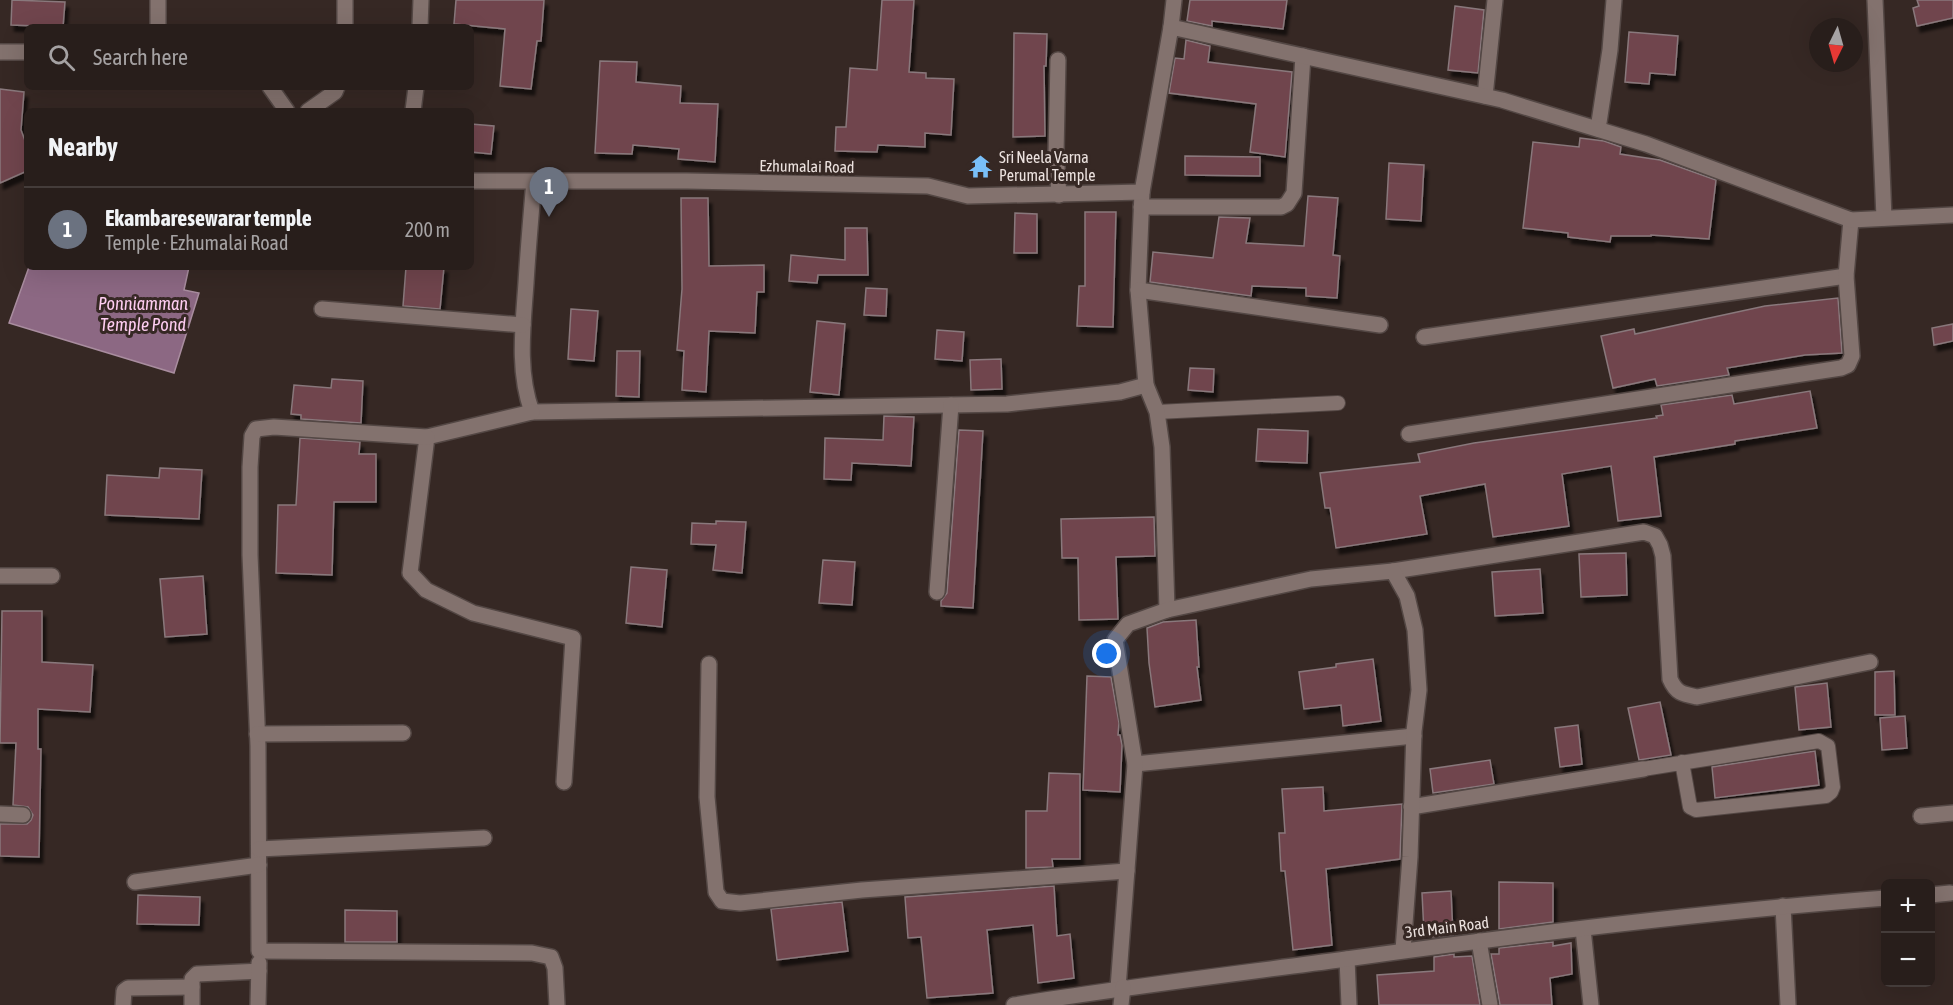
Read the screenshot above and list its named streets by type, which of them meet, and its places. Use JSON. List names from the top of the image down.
{
  "streets": {
    "street": ["Ezhumalai Road", "3rd Main Road"]
  },
  "water": ["Ponniamman Temple Pond"],
  "places": {
    "temple": ["Sri Neela Varna Perumal Temple"]
  },
  "north": "bottom",
  "page": {
    "search": "Search here",
    "heading": "Nearby",
    "pins": "1",
    "list": [
      {
        "mark": "1",
        "name": "Ekambaresewarar temple",
        "note": "Temple · Ezhumalai Road",
        "value": "200 m"
      }
    ],
    "map_buttons": ["+", "−"]
  }
}
